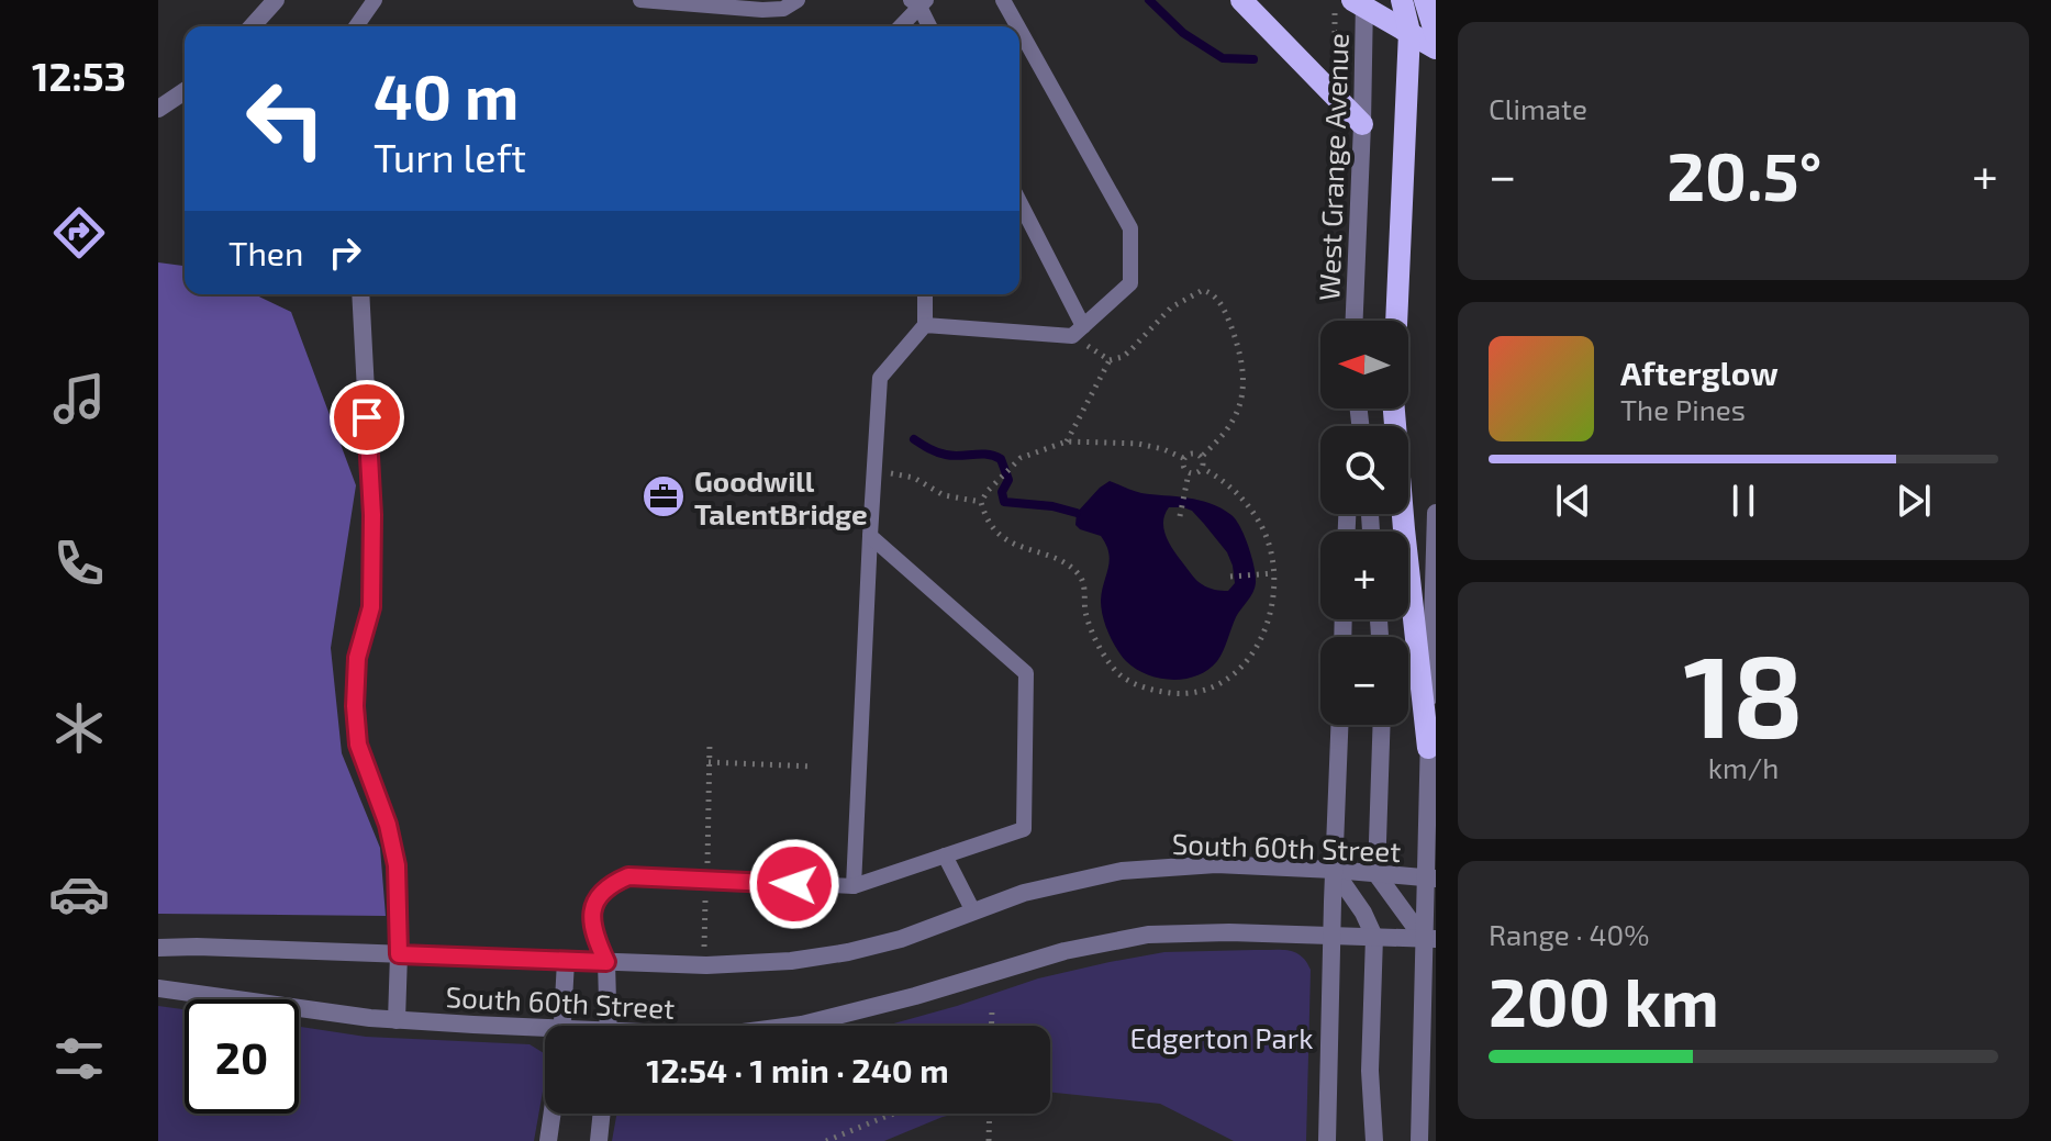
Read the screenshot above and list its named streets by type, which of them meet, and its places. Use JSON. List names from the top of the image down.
{
  "streets": {
    "street": ["West Grange Avenue", "South 60th Street"]
  },
  "parks": ["Edgerton Park"],
  "places": {
    "office": ["Goodwill TalentBridge"]
  },
  "north": "left",
  "page": {
    "tabs": "12:53",
    "tile": [
      "Climate",
      ["18", "km/h"],
      ["Range · 40%", "200 km"]
    ],
    "turn": ["40 m", "Turn left"],
    "heat": ["−", "20.5°", "+"],
    "then": "Then",
    "map_buttons": ["+", "−"],
    "song": ["Afterglow", "The Pines"],
    "limit": "20",
    "trip": "12:54 · 1 min · 240 m"
  }
}
